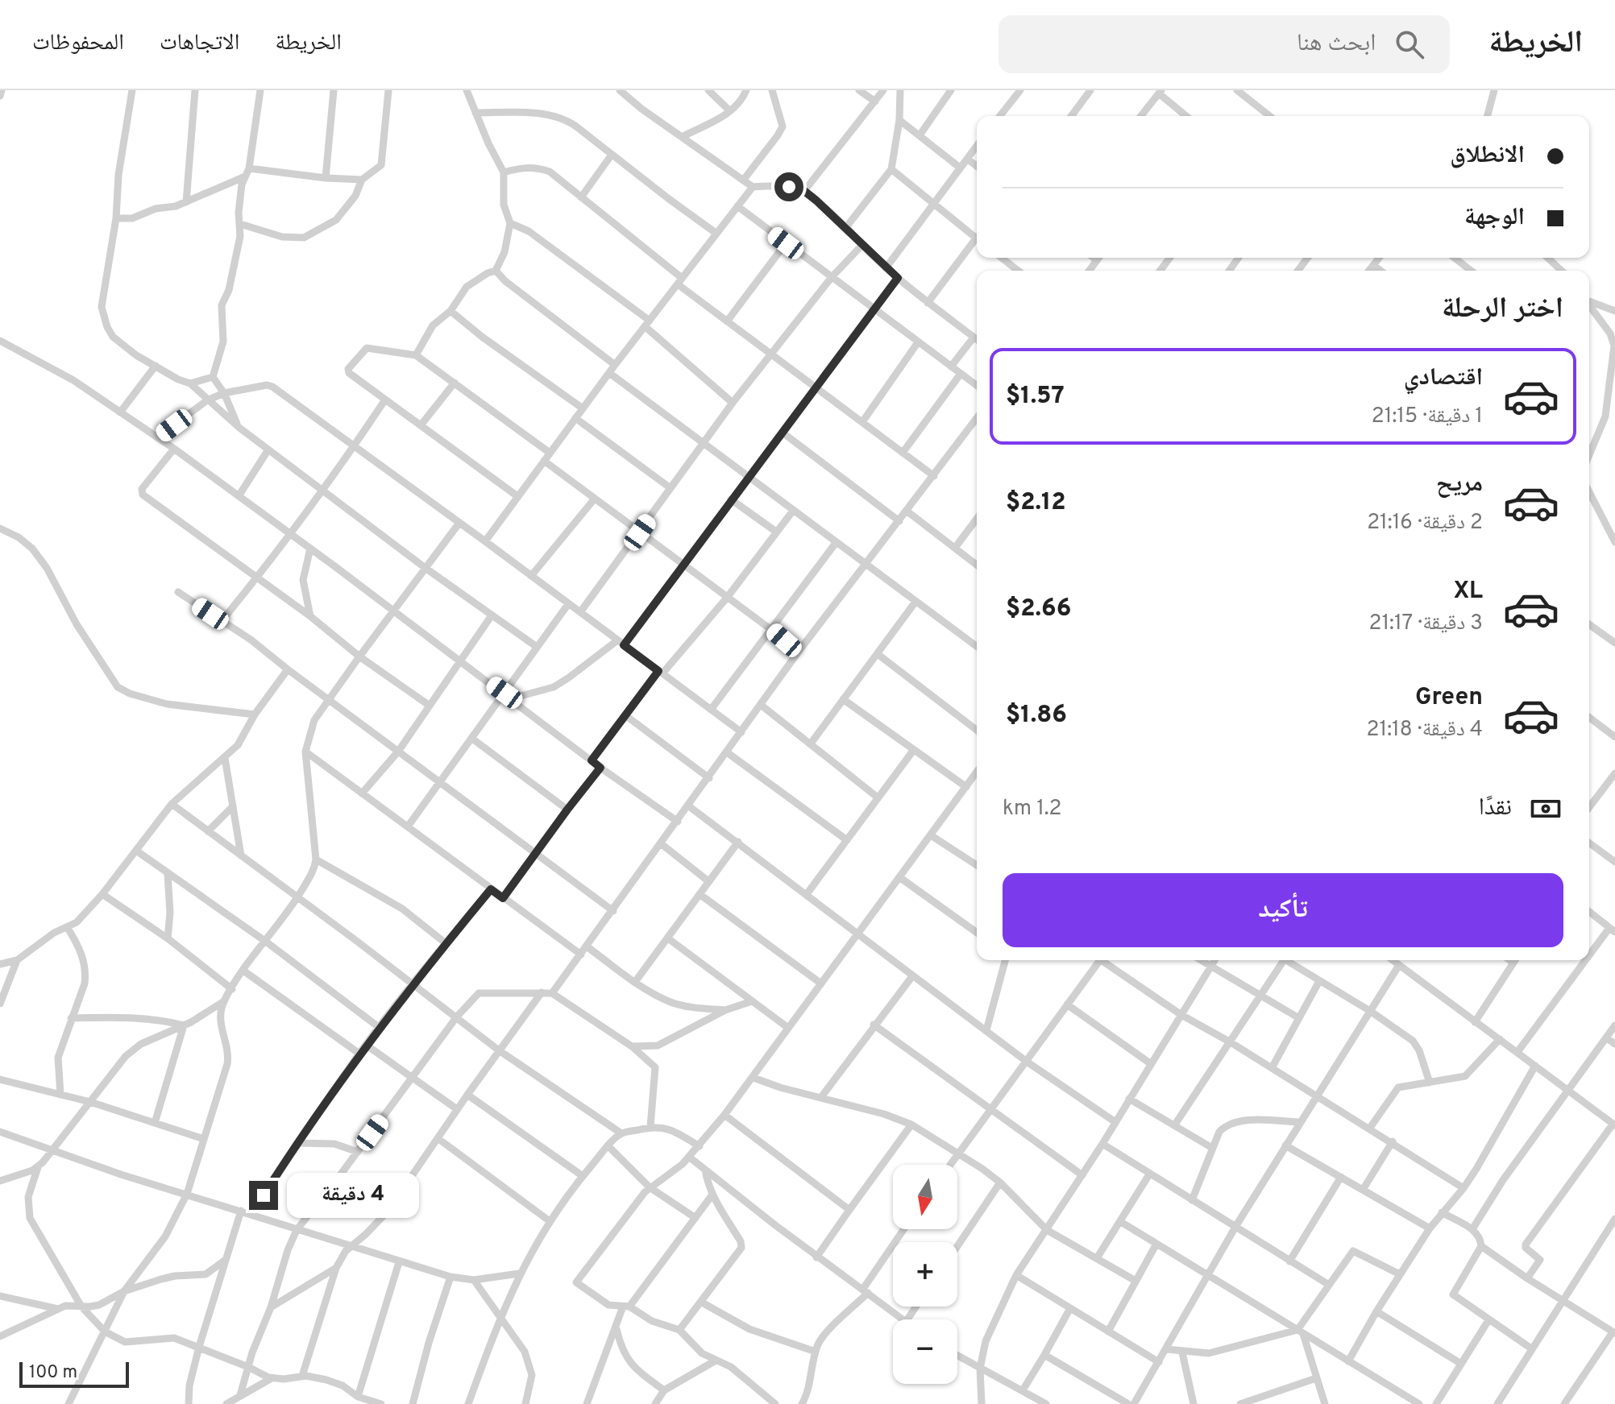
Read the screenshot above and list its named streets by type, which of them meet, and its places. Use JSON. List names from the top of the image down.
{
  "scale_bar": "100 m",
  "north": "bottom",
  "page": {
    "header": "الخريطة",
    "search": "ابحث هنا",
    "nav": ["الخريطة", "الاتجاهات", "المحفوظات"],
    "banner": ["الانطلاق", "الوجهة"],
    "heading": "اختر الرحلة",
    "list": [
      {
        "name": "اقتصادي",
        "note": "1 دقيقة · 21:15",
        "value": "$1.57"
      },
      {
        "name": "مريح",
        "note": "2 دقيقة · 21:16",
        "value": "$2.12"
      },
      {
        "name": "XL",
        "note": "3 دقيقة · 21:17",
        "value": "$2.66"
      },
      {
        "name": "Green",
        "note": "4 دقيقة · 21:18",
        "value": "$1.86"
      }
    ],
    "pay": ["نقدًا", "1.2 km"],
    "buttons": "تأكيد",
    "map_buttons": ["+", "−"],
    "bubble": "4 دقيقة",
    "scale": "100 m"
  }
}
